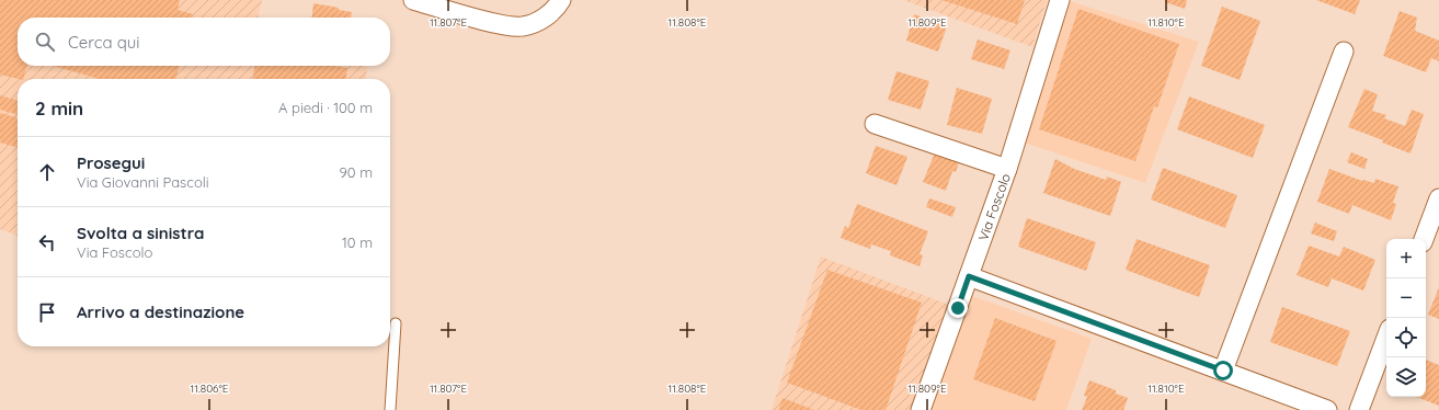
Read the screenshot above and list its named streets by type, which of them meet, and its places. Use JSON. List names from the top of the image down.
{
  "streets": {
    "street": ["Via Foscolo"]
  },
  "page": {
    "search": "Cerca qui",
    "heading": ["2 min", "A piedi · 100 m"],
    "list": [
      ["Prosegui", "Via Giovanni Pascoli", "90 m"],
      ["Svolta a sinistra", "Via Foscolo", "10 m"],
      "Arrivo a destinazione"
    ],
    "map_buttons": ["+", "−"]
  },
  "coordinates": [
    "11.807°E",
    "11.808°E",
    "11.809°E",
    "11.810°E",
    "11.806°E"
  ]
}
